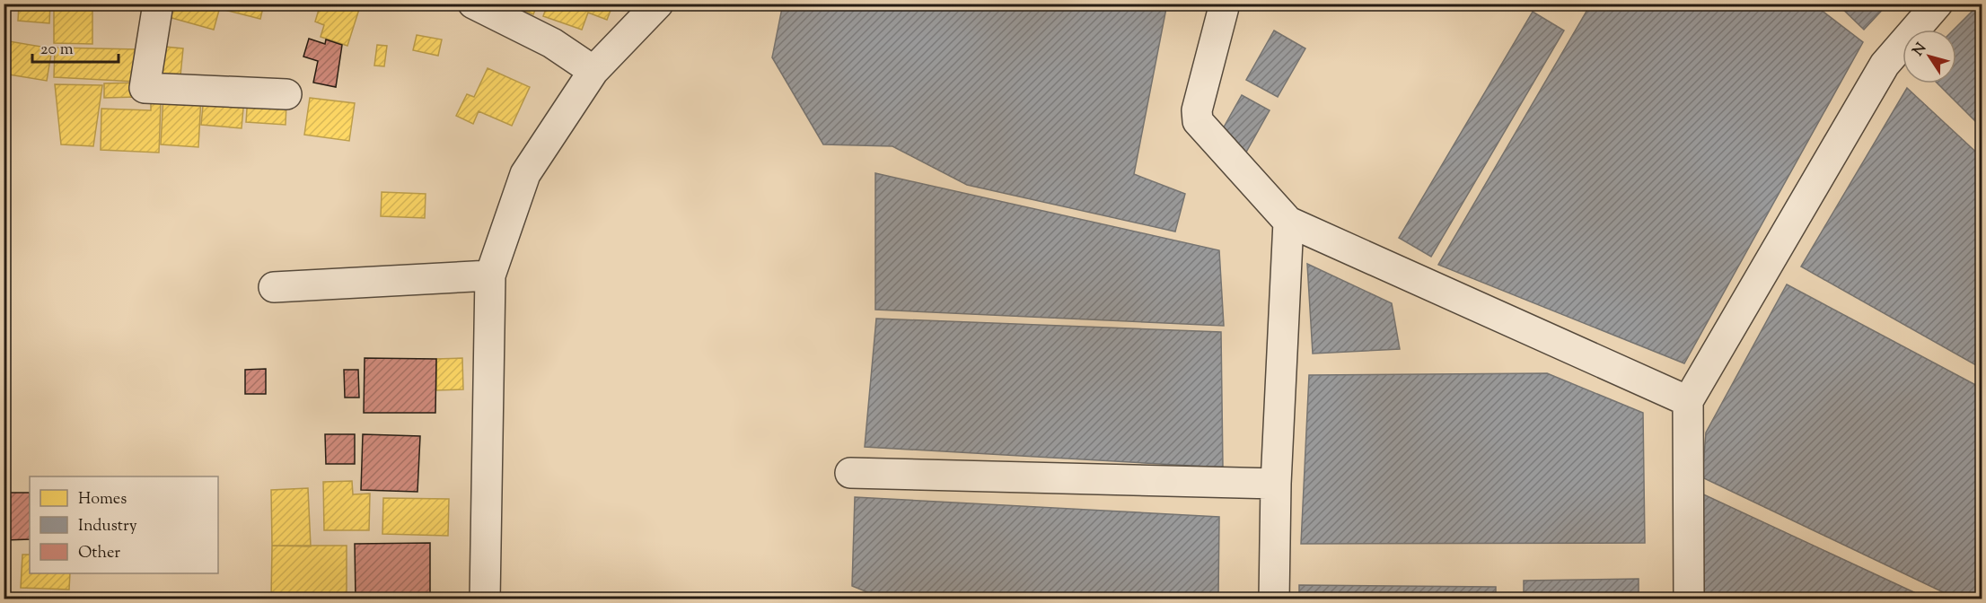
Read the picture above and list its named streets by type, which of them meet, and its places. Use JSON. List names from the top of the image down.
{
  "legend": ["Homes", "Industry", "Other"],
  "scale_bar": "20 m",
  "north": "top left"
}
